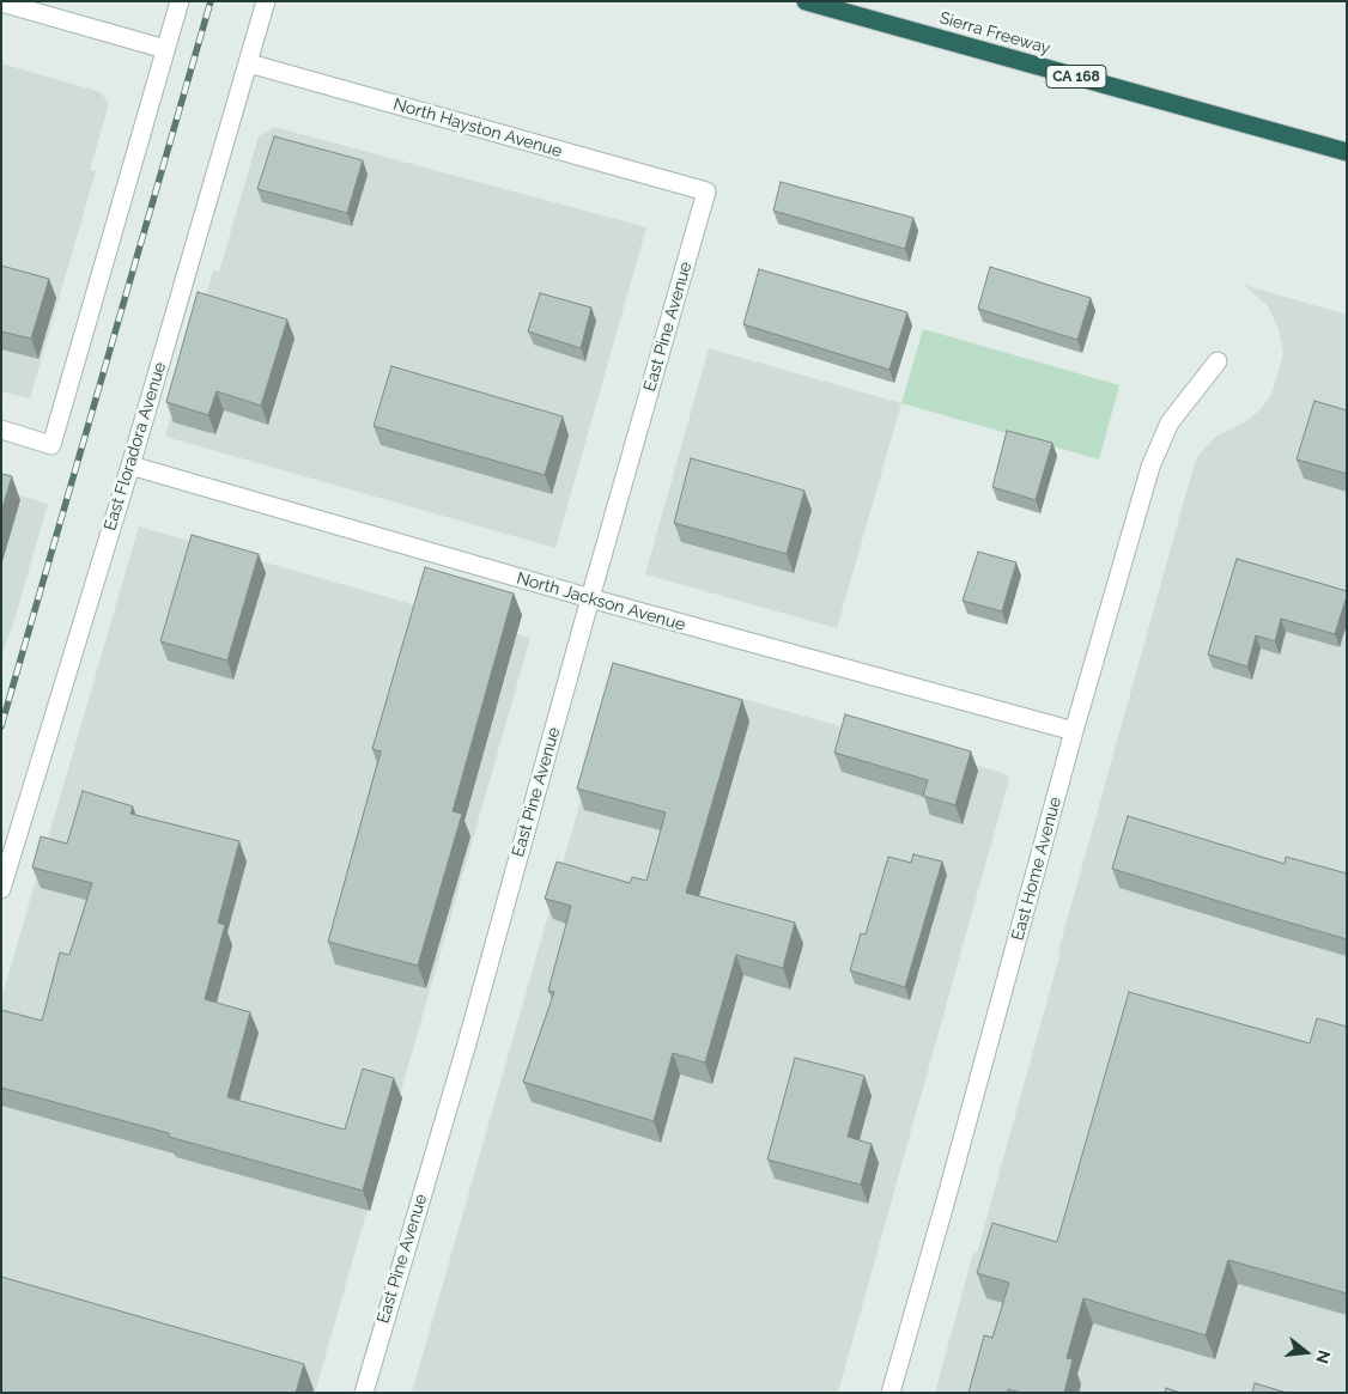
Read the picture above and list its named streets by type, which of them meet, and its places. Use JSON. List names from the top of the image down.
{
  "streets": {
    "highway": ["Sierra Freeway", "CA 168"],
    "street": [
      "North Hayston Avenue",
      "East Pine Avenue",
      "East Floradora Avenue",
      "North Jackson Avenue",
      "East Home Avenue"
    ]
  },
  "crossings": [
    ["North Hayston Avenue", "East Pine Avenue"],
    ["North Hayston Avenue", "East Floradora Avenue"],
    ["East Pine Avenue", "North Jackson Avenue"],
    ["East Floradora Avenue", "North Jackson Avenue"],
    ["North Jackson Avenue", "East Home Avenue"]
  ],
  "north": "right"
}
